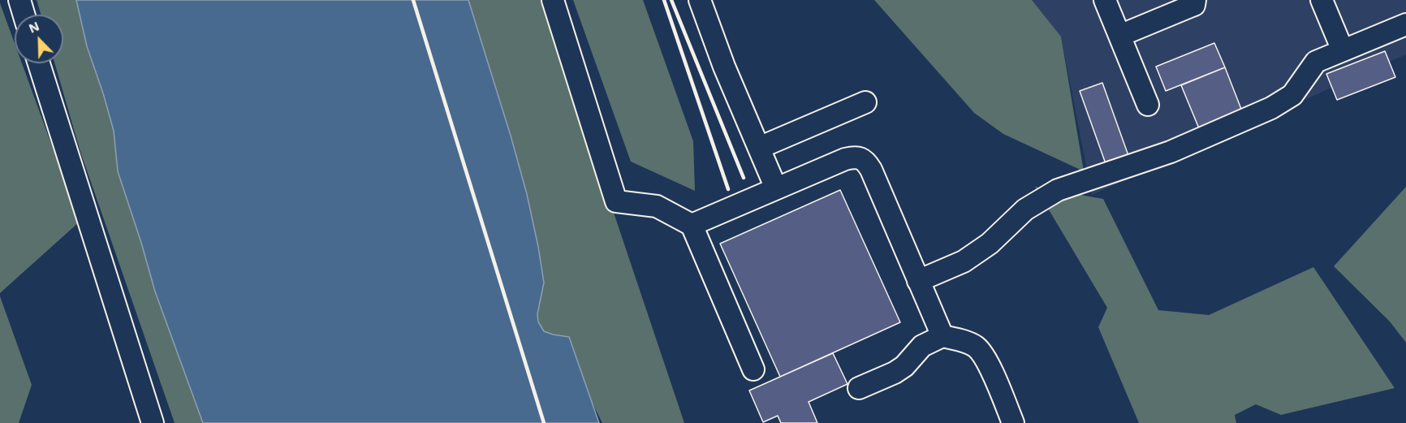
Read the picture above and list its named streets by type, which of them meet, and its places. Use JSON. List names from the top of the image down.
{
  "north": "top left"
}
